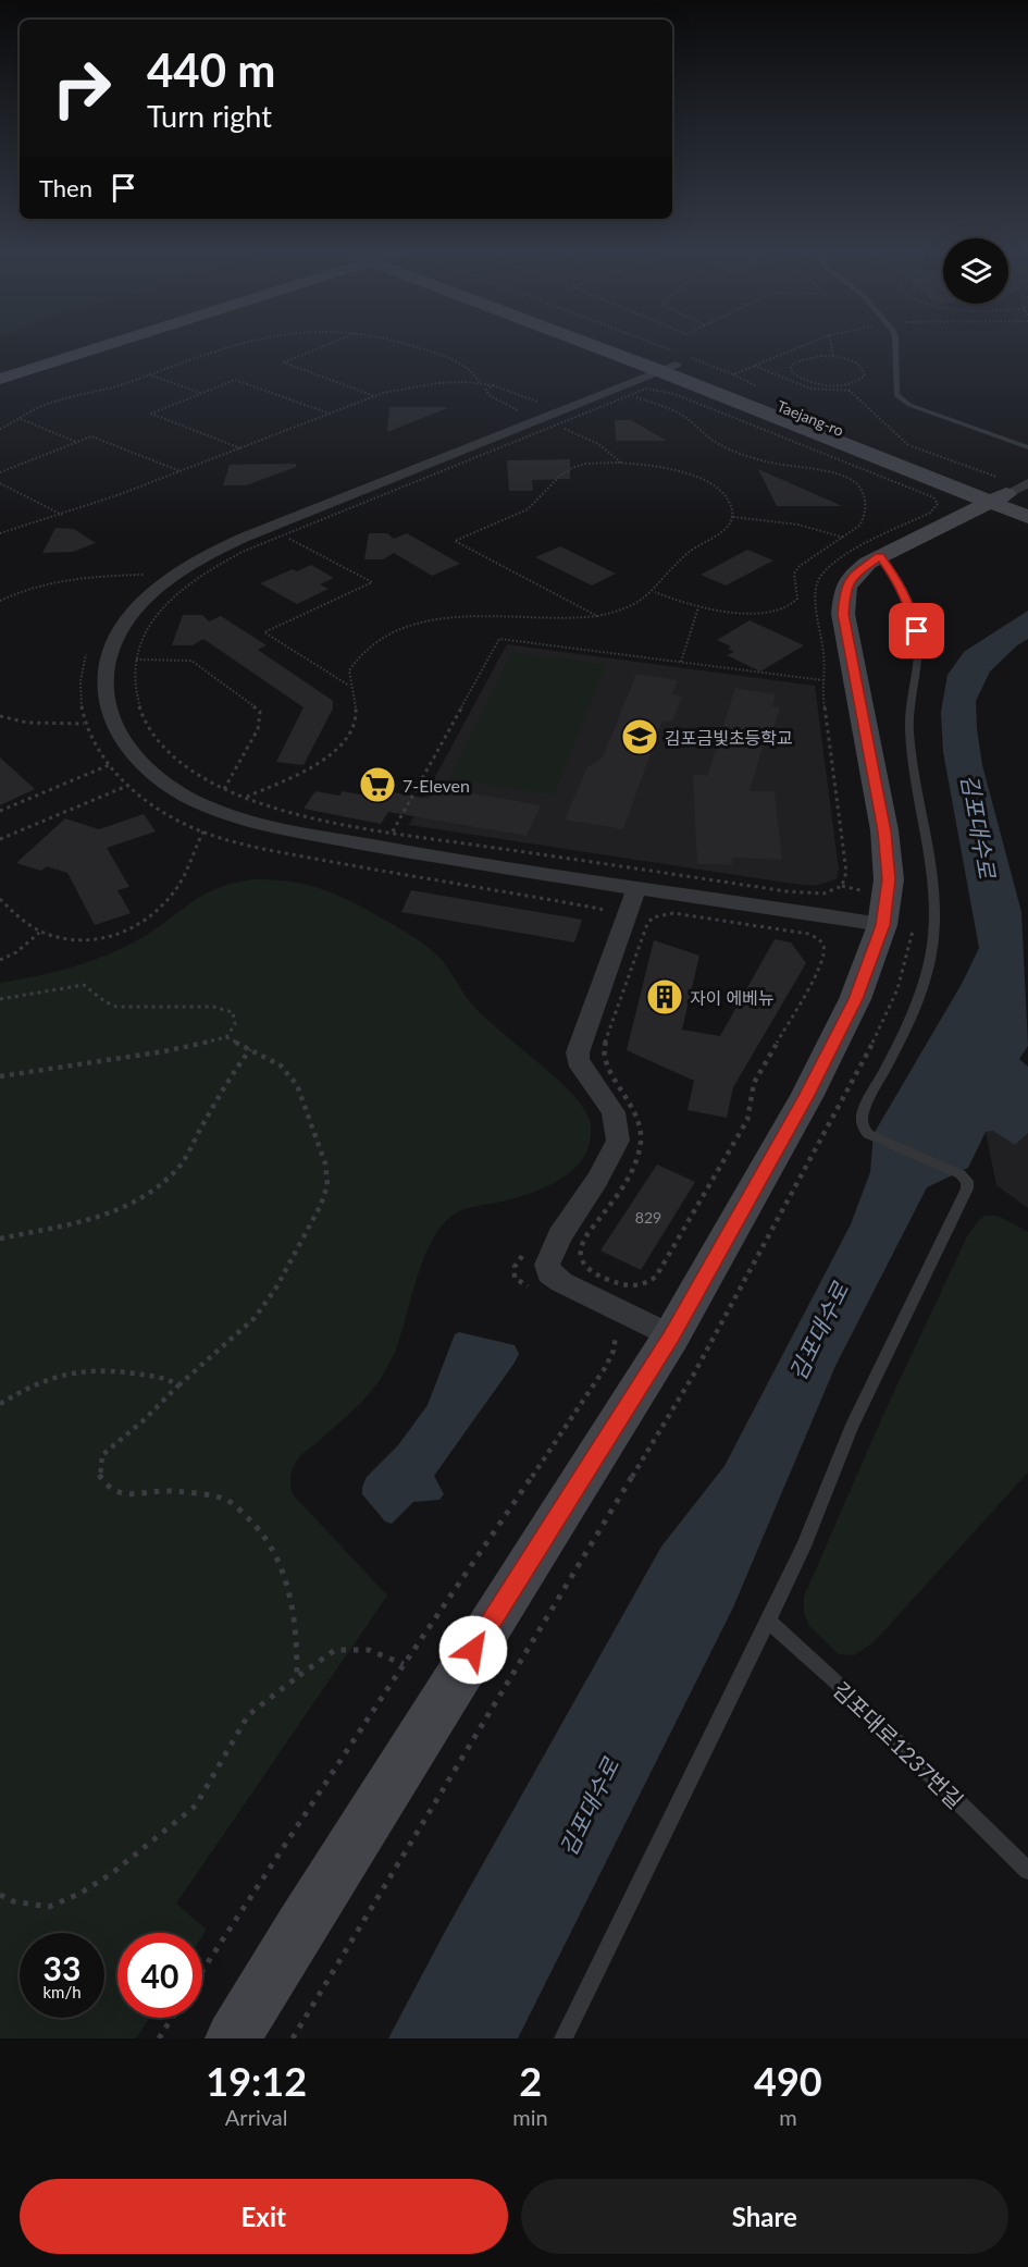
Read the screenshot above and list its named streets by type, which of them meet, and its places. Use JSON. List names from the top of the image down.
{
  "streets": {
    "lane": ["김포대로1237번길"]
  },
  "water": ["김포대수로"],
  "places": {
    "school or university": ["김포금빛초등학교"],
    "supermarket": ["7-Eleven"],
    "building": ["자이 에베뉴"]
  },
  "house_numbers": ["829"],
  "page": {
    "turn": ["440 m", "Turn right"],
    "then": "Then",
    "speed": "33 km/h",
    "limit": "40",
    "eta": [
      "19:12",
      "Arrival",
      "2",
      "min",
      "490",
      "m"
    ],
    "buttons": ["Exit", "Share"]
  }
}
